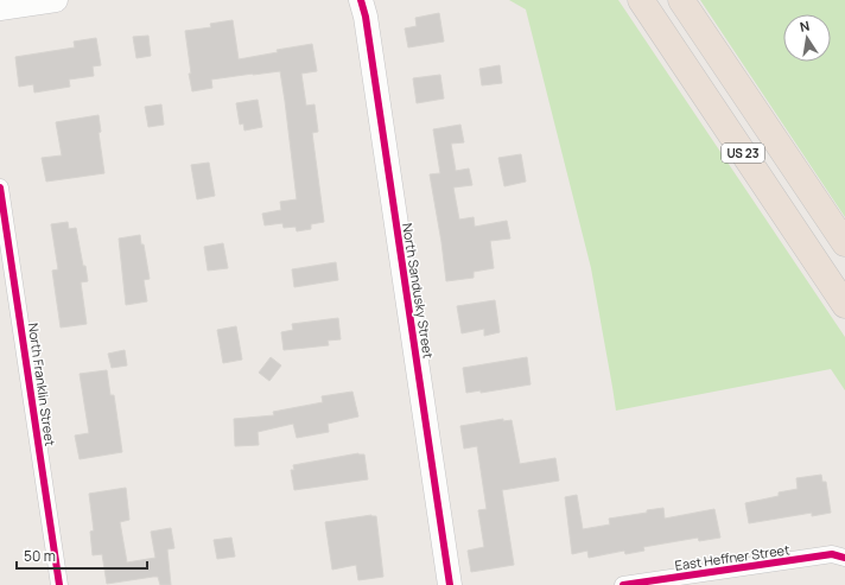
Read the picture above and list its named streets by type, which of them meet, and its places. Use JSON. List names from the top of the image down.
{
  "streets": {
    "highway": ["US 23"],
    "street": ["North Sandusky Street", "North Franklin Street", "East Heffner Street"]
  },
  "scale_bar": "50 m",
  "north": "top"
}
